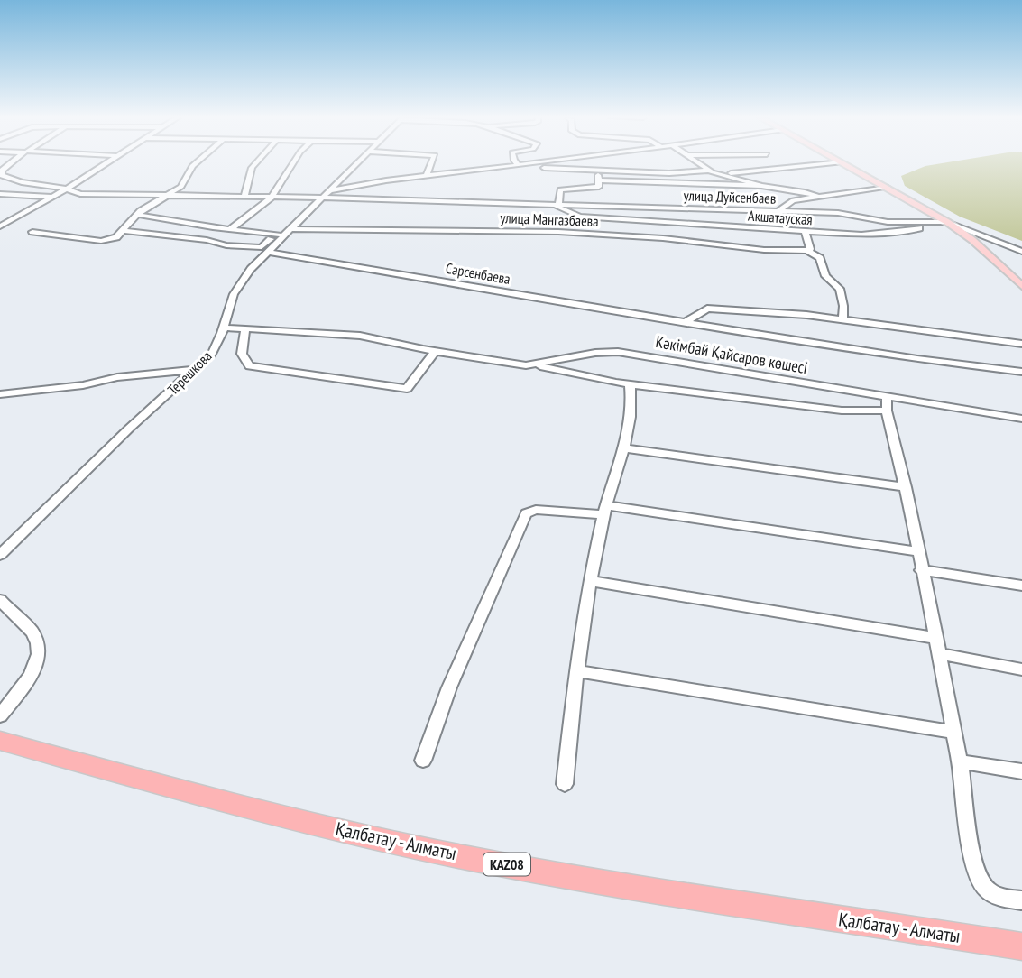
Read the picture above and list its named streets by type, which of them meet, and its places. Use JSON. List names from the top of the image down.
{
  "streets": {
    "highway": ["Қалбатау - Алматы", "KAZ08"],
    "street": [
      "улица Дуйсенбаев",
      "Акшатауская",
      "улица Мангазбаева",
      "Сарсенбаева",
      "Кәкімбай Қайсаров көшесі",
      "Терешкова"
    ]
  },
  "crossings": [
    ["улица Дуйсенбаев", "Акшатауская"],
    ["улица Дуйсенбаев", "Терешкова"],
    ["улица Мангазбаева", "Терешкова"],
    ["Сарсенбаева", "Терешкова"],
    ["Кәкімбай Қайсаров көшесі", "Терешкова"]
  ]
}
